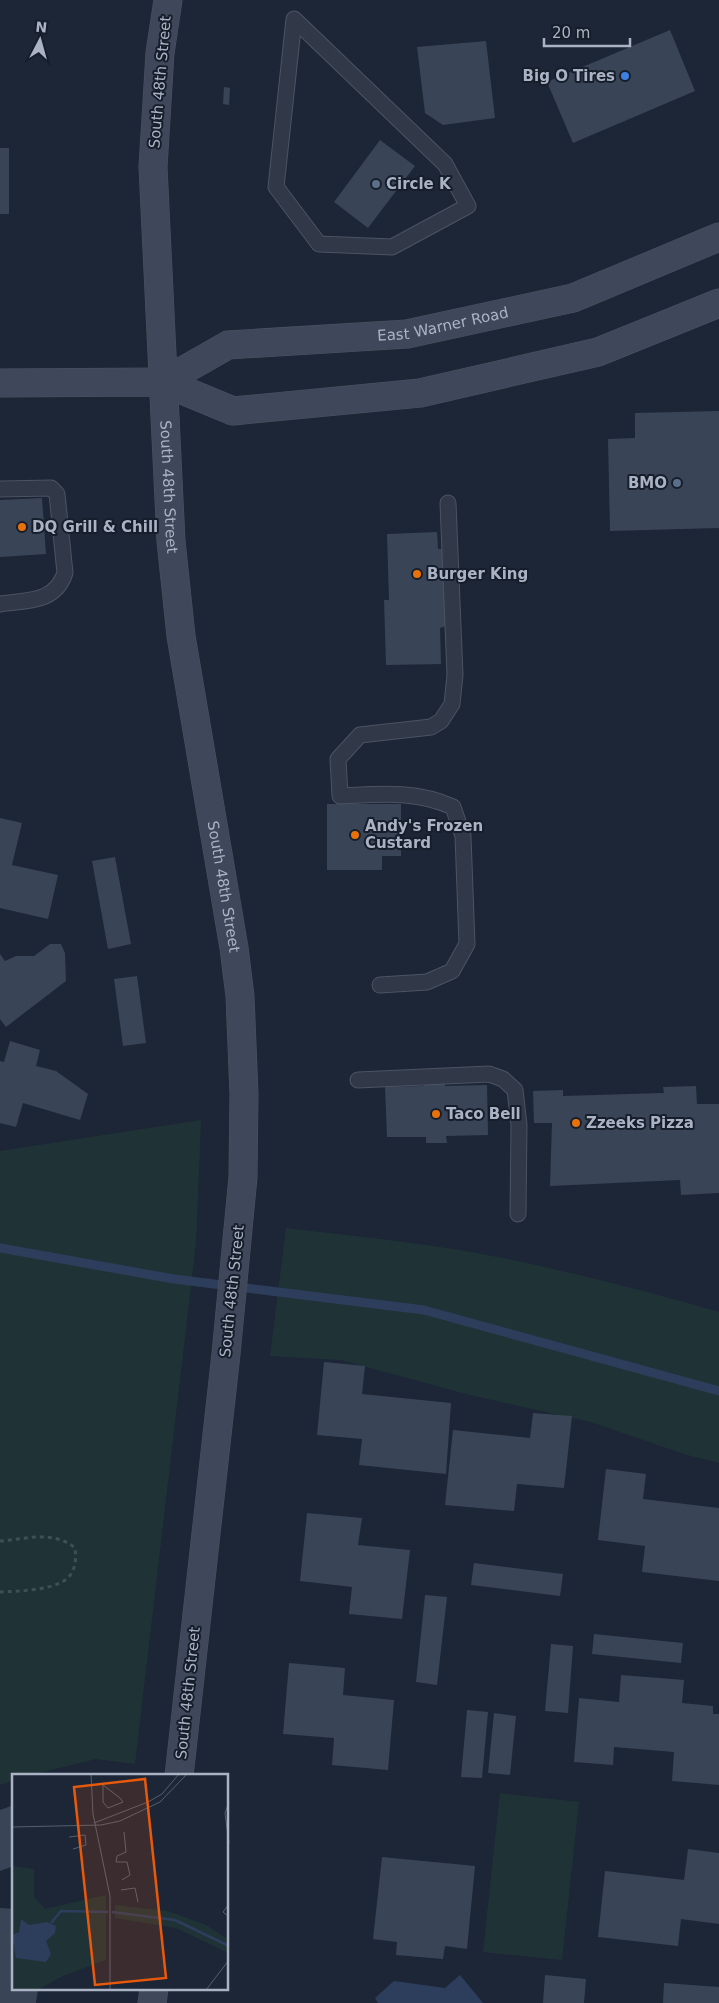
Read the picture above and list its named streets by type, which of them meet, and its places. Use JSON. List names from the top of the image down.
{
  "streets": {
    "main road": ["South 48th Street", "East Warner Road"]
  },
  "crossings": [
    ["South 48th Street", "East Warner Road"]
  ],
  "places": [
    "Big O Tires",
    "Circle K",
    "BMO",
    "DQ Grill & Chill",
    "Burger King",
    "Andy's Frozen Custard",
    "Taco Bell",
    "Zzeeks Pizza"
  ],
  "scale_bar": "20 m",
  "north": "top"
}
